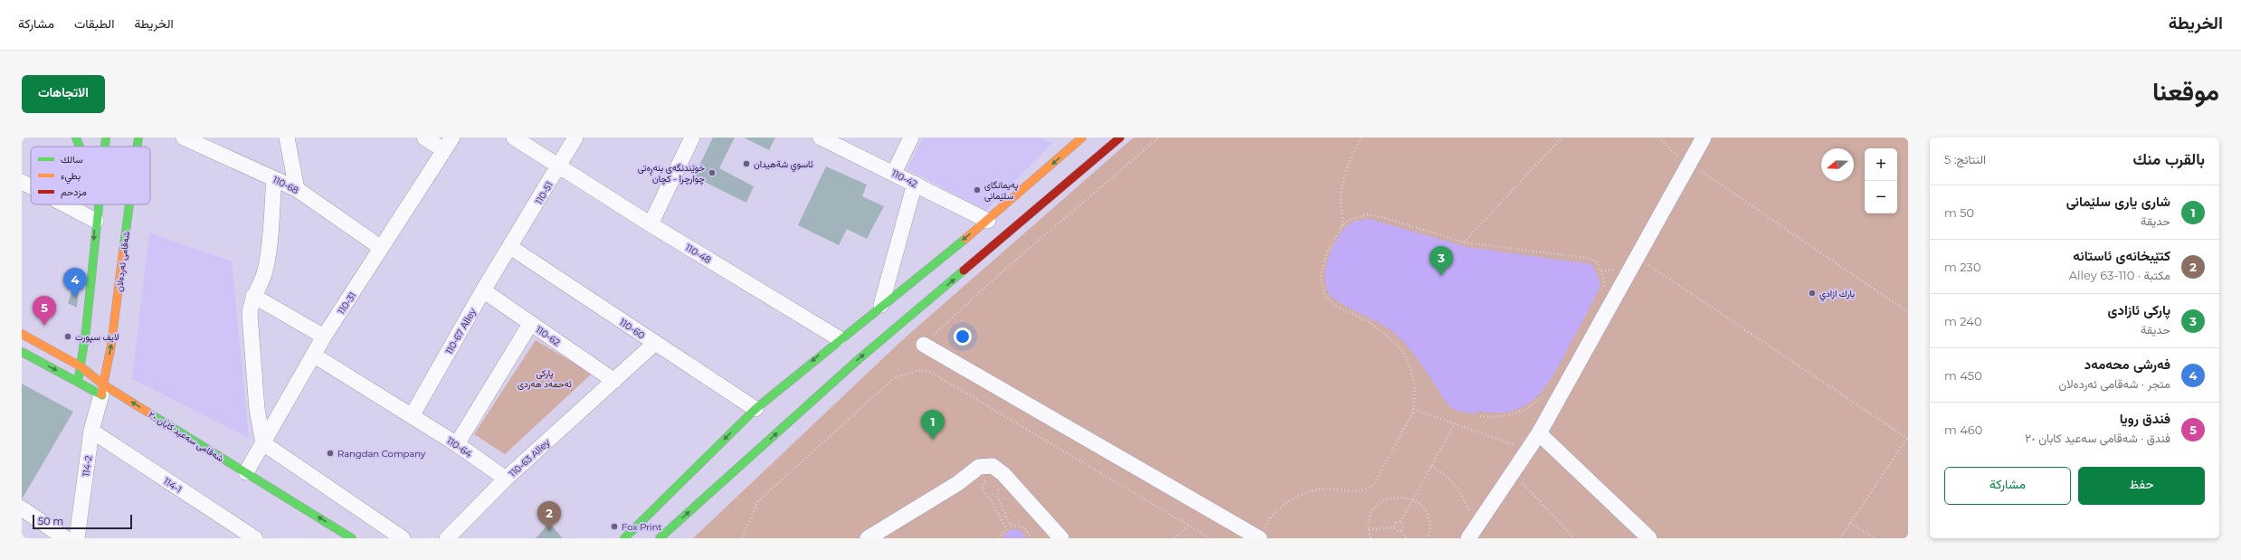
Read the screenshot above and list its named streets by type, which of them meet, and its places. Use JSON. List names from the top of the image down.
{
  "streets": {
    "main road": ["شەقامی ئەردەلان", "شەقامی سەعید کابان ٢٠"],
    "street": [
      "110-42",
      "110-68",
      "110-51",
      "110-48",
      "110-31",
      "110-60",
      "110-67 Alley",
      "110-62",
      "110-64",
      "110-63 Alley",
      "114-2",
      "114-1"
    ]
  },
  "crossings": [
    ["110-68", "110-31"],
    ["110-51", "110-48"],
    ["110-51", "110-60"],
    ["110-51", "110-67 Alley"],
    ["شەقامی ئەردەلان", "شەقامی سەعید کابان ٢٠"],
    ["شەقامی ئەردەلان", "114-2"],
    ["110-31", "شەقامی سەعید کابان ٢٠"],
    ["110-31", "110-64"],
    ["110-60", "110-67 Alley"],
    ["110-60", "110-63 Alley"],
    ["110-67 Alley", "110-62"],
    ["110-67 Alley", "110-64"],
    ["110-62", "110-63 Alley"],
    ["شەقامی سەعید کابان ٢٠", "114-2"],
    ["110-64", "110-63 Alley"],
    ["114-2", "114-1"]
  ],
  "parks": ["پارکی ئەحمەد هەردی"],
  "places": [
    "ئاسوي شةهيدان",
    "خوێندنگەی بنەڕەتی چوارچرا - کچان",
    "پەیمانگای سلێمانی",
    "بارك ازادي",
    "لايف سپورت",
    "Rangdan Company",
    "Fox Print"
  ],
  "legend": ["سالك", "بطيء", "مزدحم"],
  "scale_bar": "50 m",
  "north": "left",
  "page": {
    "header": "الخريطة",
    "nav": ["الخريطة", "الطبقات", "مشاركة"],
    "title": "موقعنا",
    "buttons": [
      "الاتجاهات",
      ["حفظ", "مشاركة"]
    ],
    "heading": ["بالقرب منك", "النتائج: 5"],
    "map_buttons": ["+", "−"],
    "list": [
      {
        "mark": "1",
        "name": "شاری یاری سلێمانی",
        "note": "حديقة",
        "value": "50 m"
      },
      {
        "mark": "2",
        "name": "کتێبخانەی ئاستانە",
        "note": "مكتبة · 110-63 Alley",
        "value": "230 m"
      },
      {
        "mark": "3",
        "name": "پارکی ئازادی",
        "note": "حديقة",
        "value": "240 m"
      },
      {
        "mark": "4",
        "name": "فەرشی محەمەد",
        "note": "متجر · شەقامی ئەردەلان",
        "value": "450 m"
      },
      {
        "mark": "5",
        "name": "فندق رويا",
        "note": "فندق · شەقامی سەعید کابان ٢٠",
        "value": "460 m"
      }
    ],
    "pins": [
      "3",
      "4",
      "5",
      "1",
      "2"
    ],
    "scale": "50 m"
  }
}
